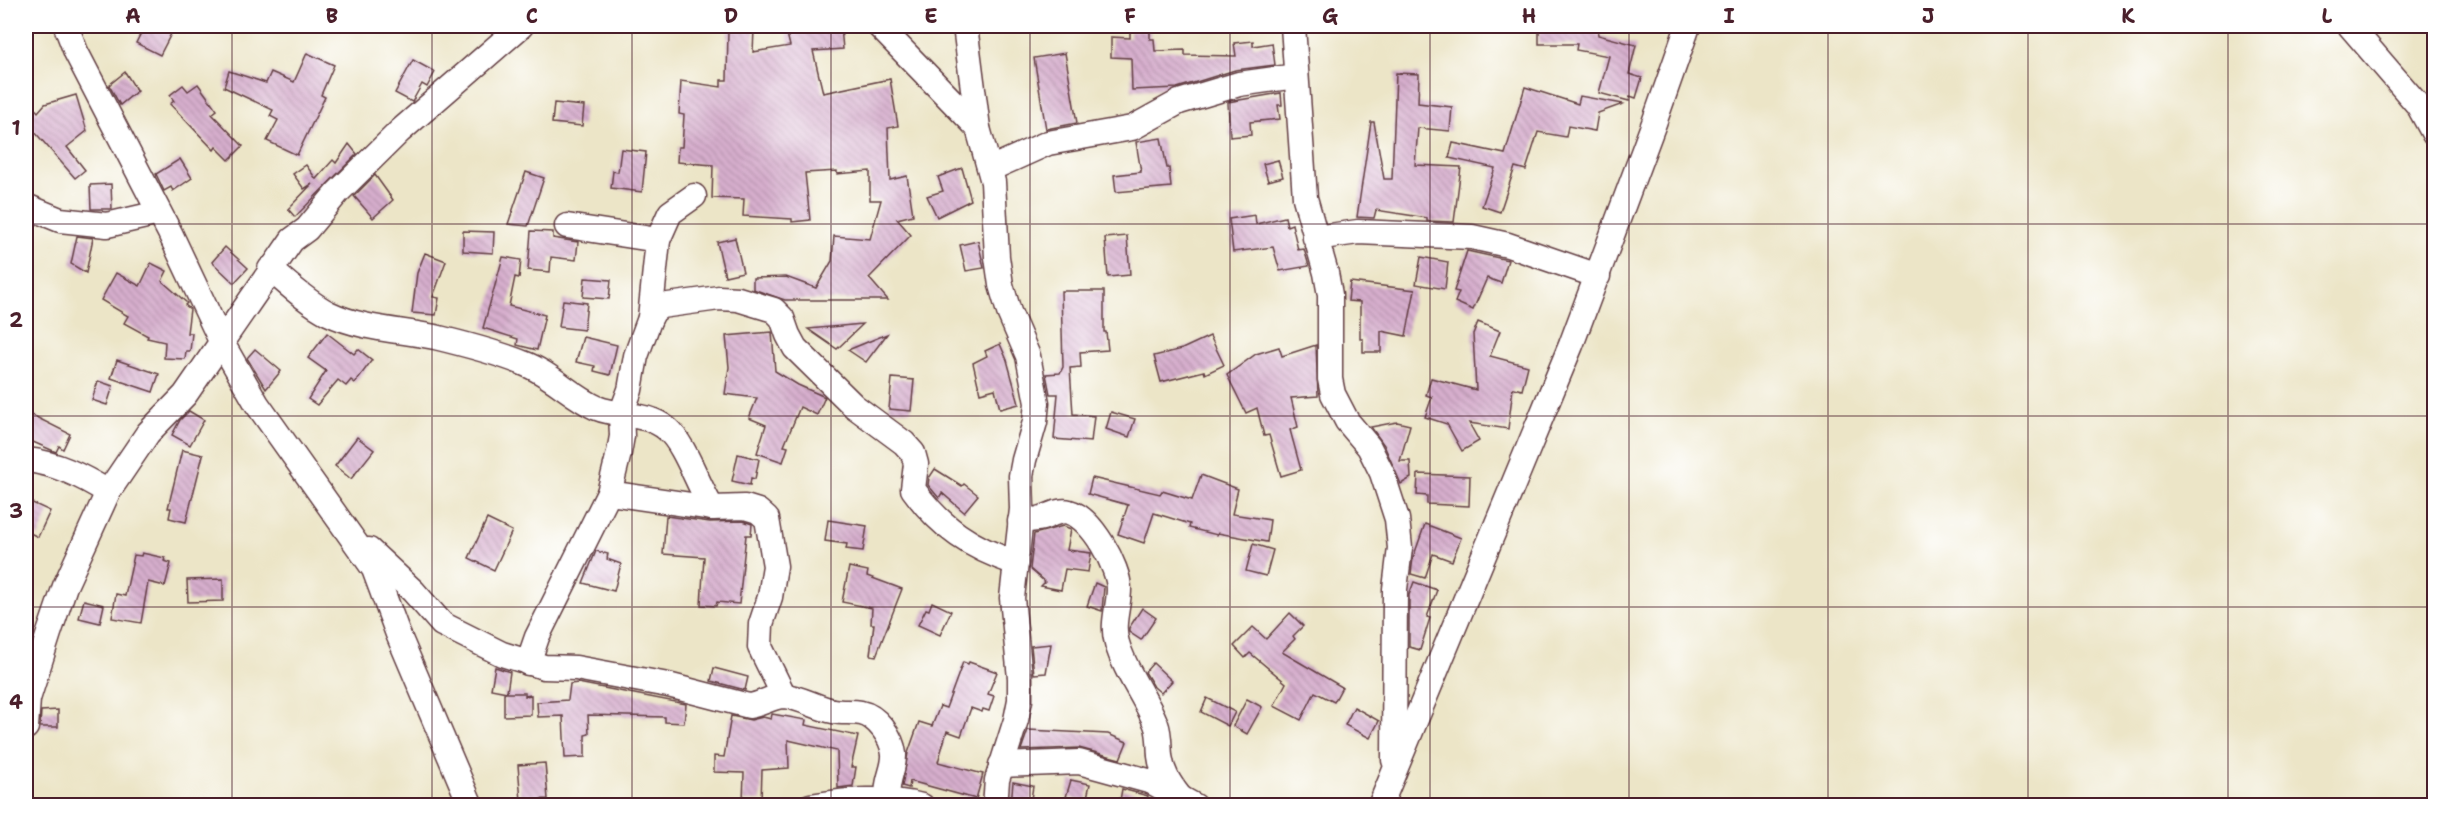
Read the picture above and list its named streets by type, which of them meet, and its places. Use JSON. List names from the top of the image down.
{
  "grid": {
    "columns": [
      "A",
      "B",
      "C",
      "D",
      "E",
      "F",
      "G",
      "H",
      "I",
      "J",
      "K",
      "L"
    ],
    "rows": [
      "1",
      "2",
      "3",
      "4"
    ]
  }
}
